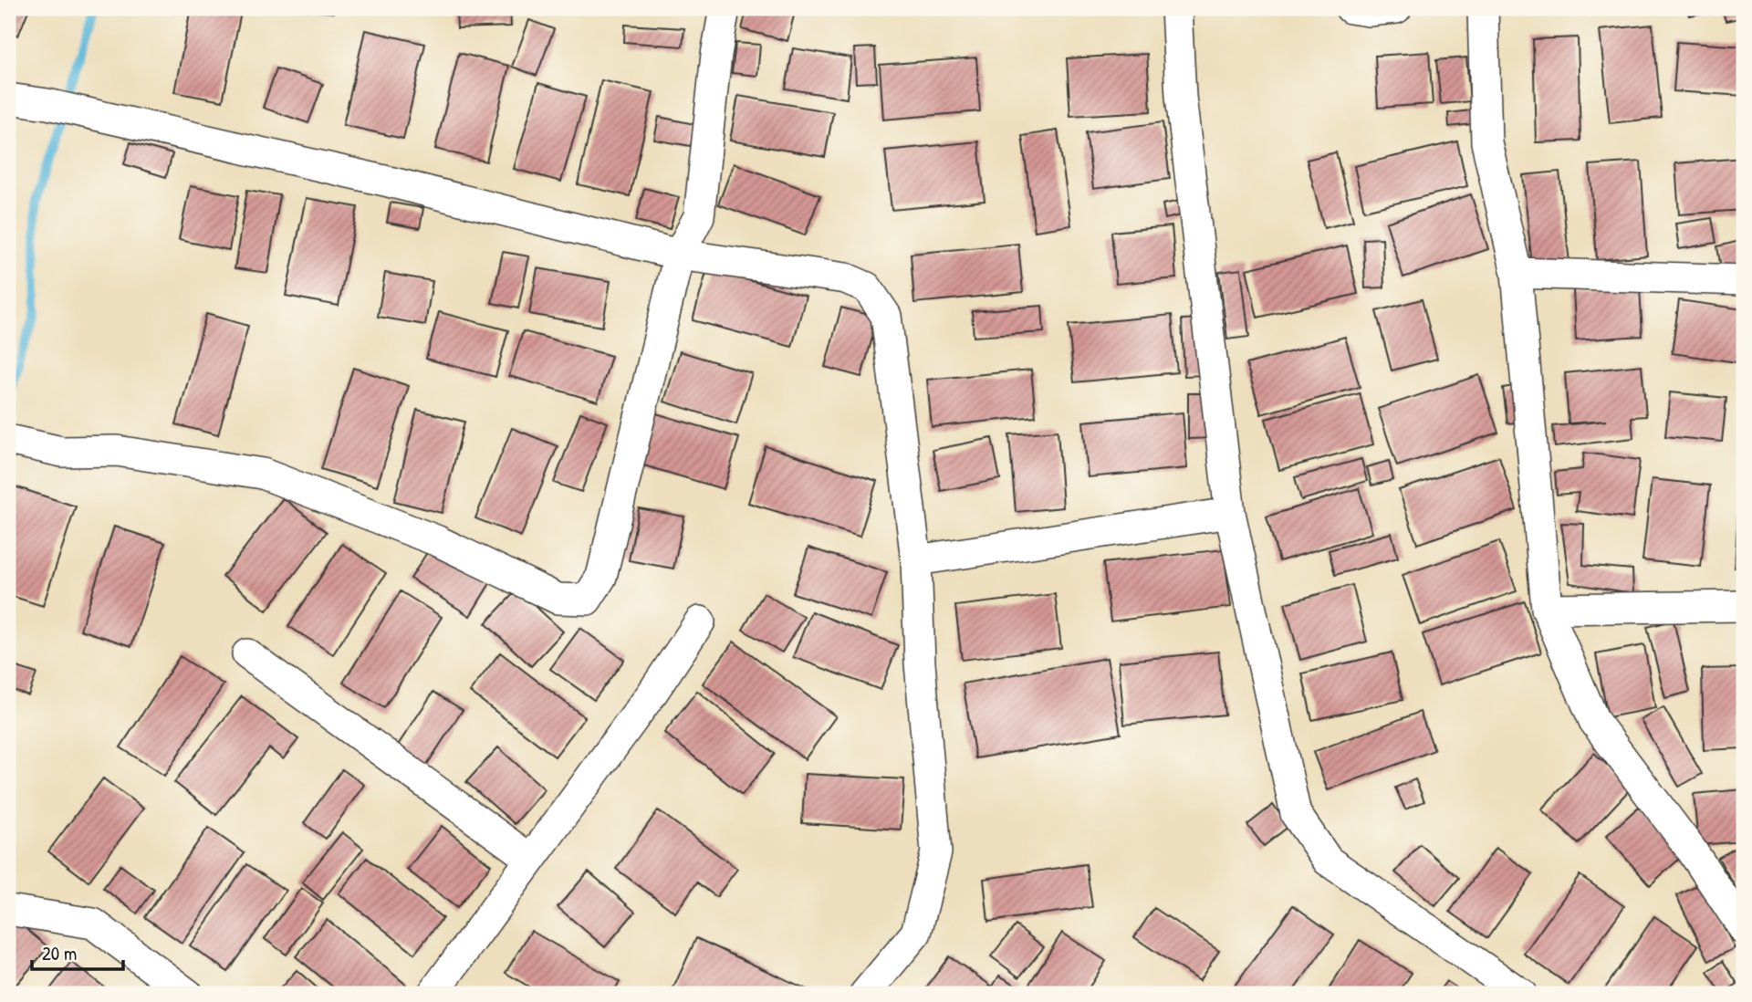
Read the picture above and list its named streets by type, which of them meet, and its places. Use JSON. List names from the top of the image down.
{
  "scale_bar": "20 m"
}
